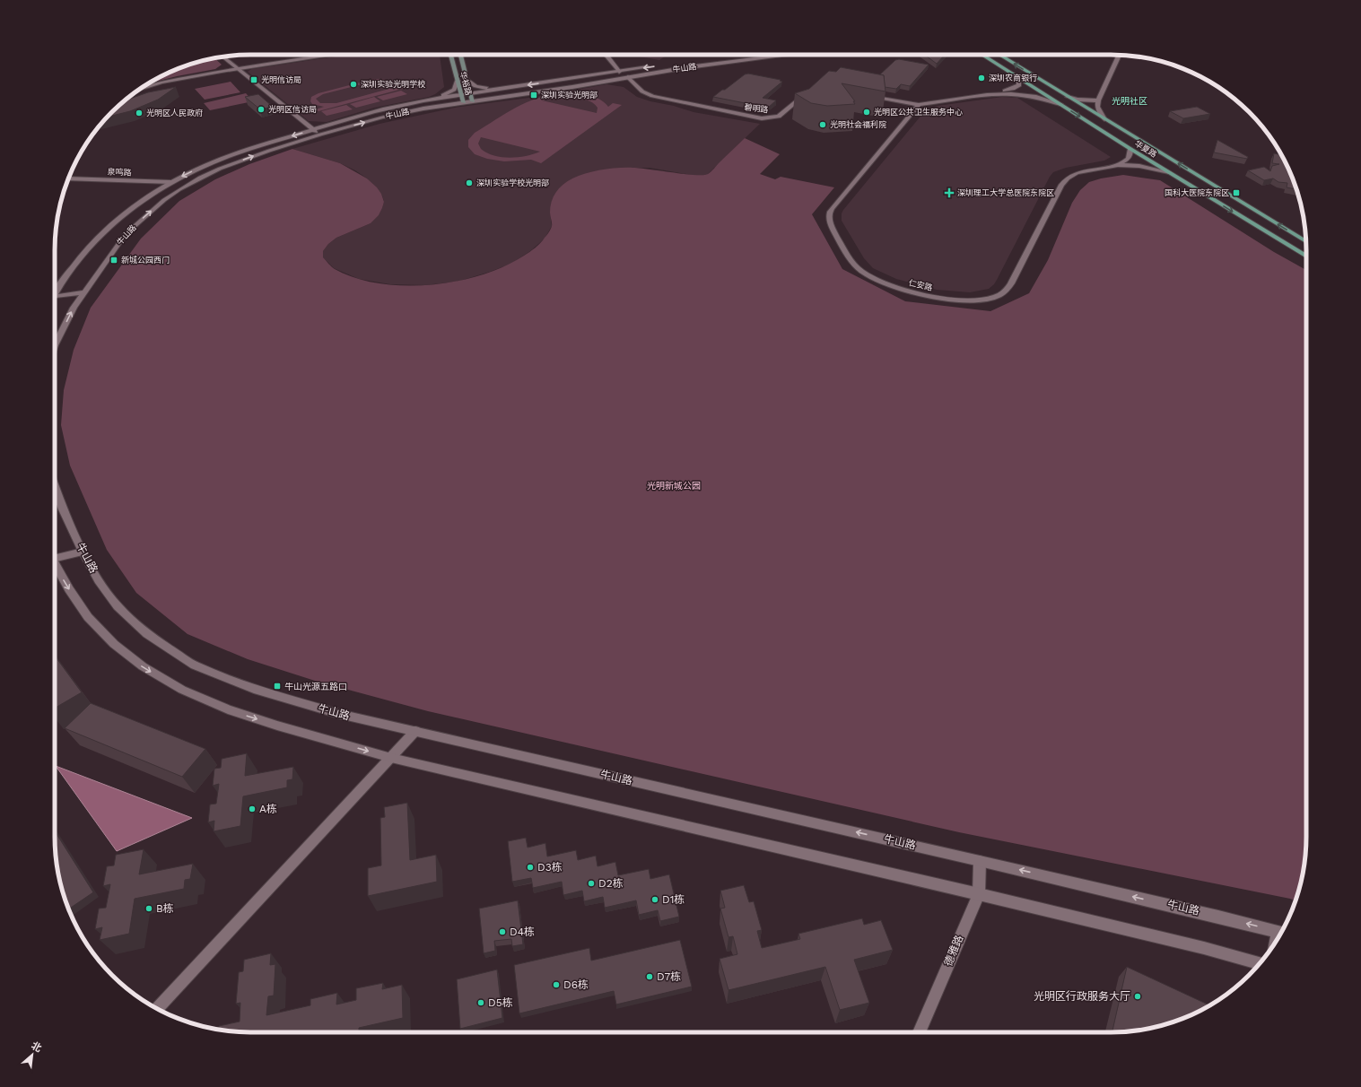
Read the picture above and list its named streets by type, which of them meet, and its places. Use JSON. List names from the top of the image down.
{
  "streets": {
    "main road": ["华裕路", "华夏路"],
    "street": [
      "牛山路",
      "碧明路",
      "泉鸣路",
      "仁安路",
      "德雅路"
    ]
  },
  "crossings": [
    ["牛山路", "华裕路"],
    ["牛山路", "碧明路"],
    ["牛山路", "泉鸣路"],
    ["牛山路", "德雅路"],
    ["华夏路", "仁安路"]
  ],
  "districts": ["光明社区"],
  "parks": ["光明新城公园"],
  "places": {
    "other": [
      "深圳农商银行",
      "深圳实验光明学校",
      "光明区信访局",
      "光明区公共卫生服务中心",
      "光明区人民政府",
      "光明社会福利院",
      "深圳实验学校光明部",
      "A栋",
      "D3栋",
      "D2栋",
      "D1栋",
      "B栋",
      "D4栋",
      "D7栋",
      "D6栋",
      "光明区行政服务大厅",
      "D5栋"
    ],
    "transit": [
      "光明信访局",
      "深圳实验光明部",
      "国科大医院东院区",
      "新城公园西门",
      "牛山光源五路口"
    ],
    "health": ["深圳理工大学总医院东院区"]
  },
  "north": "top right"
}
